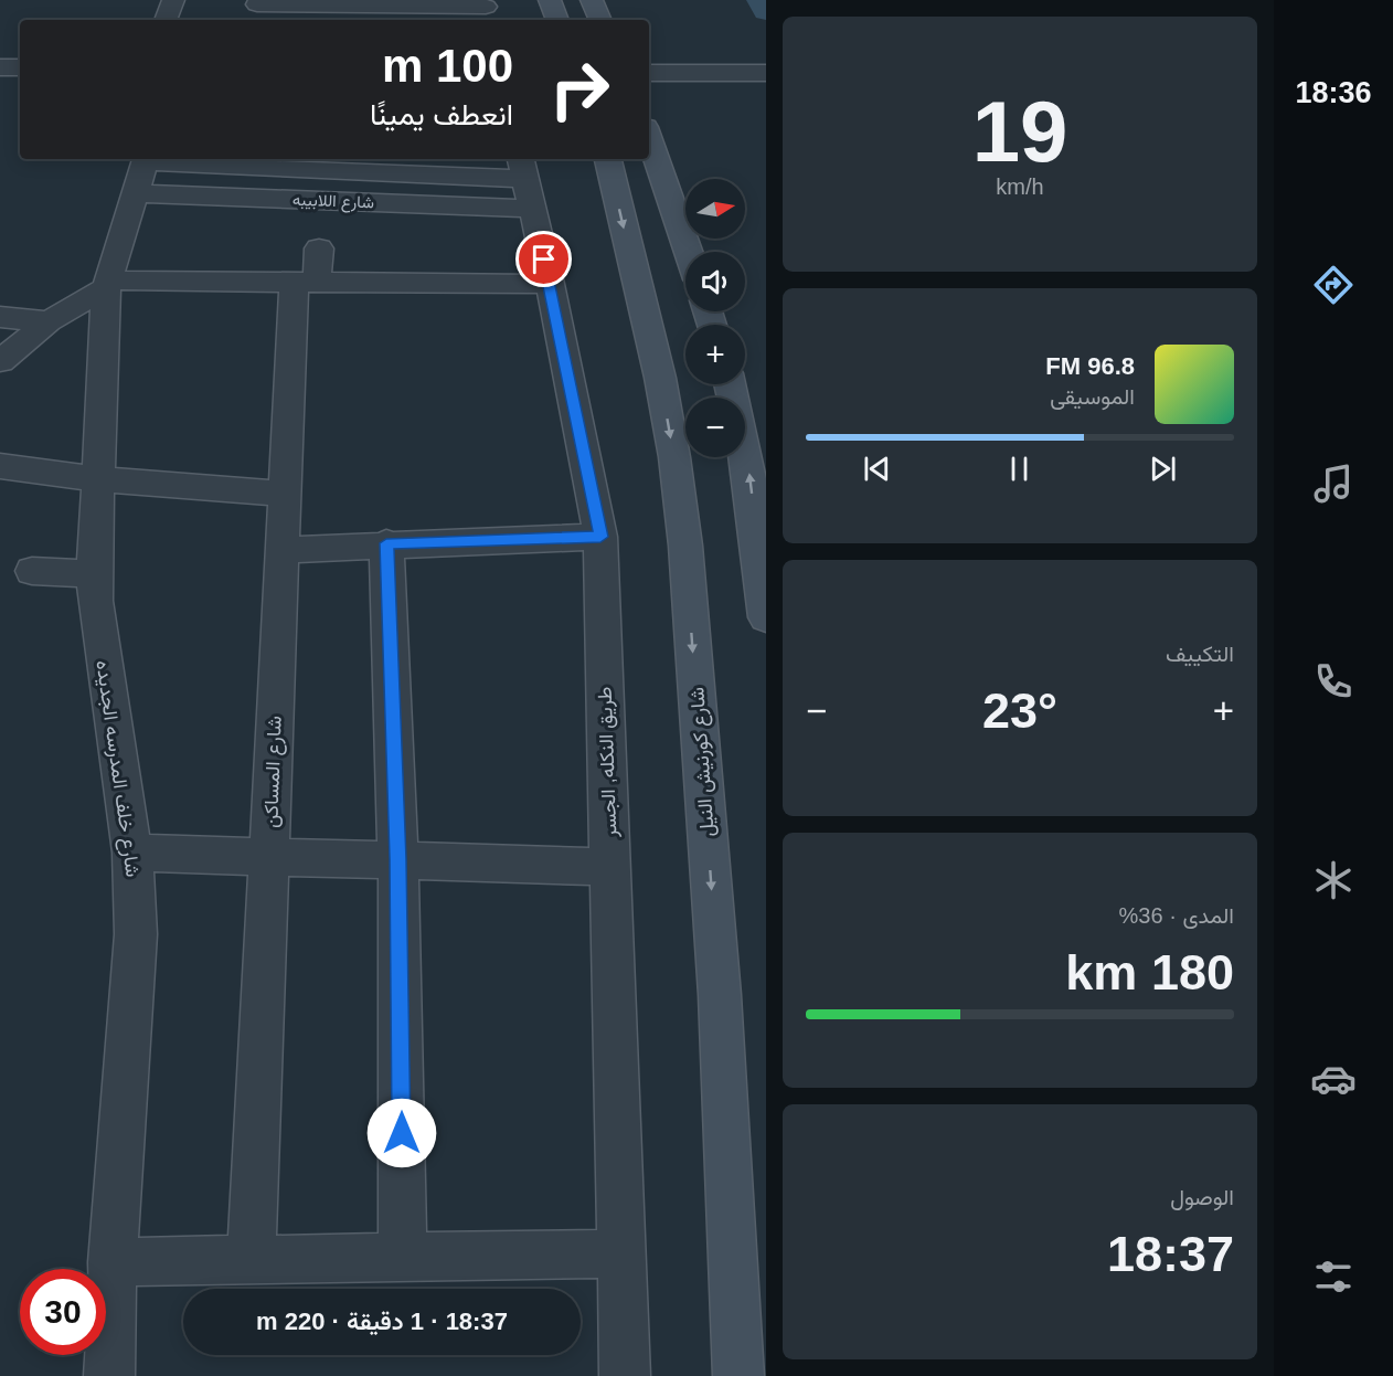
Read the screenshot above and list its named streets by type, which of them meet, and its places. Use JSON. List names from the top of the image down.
{
  "streets": {
    "main road": ["شارع كورنيش النيل"],
    "street": [
      "شارع اللابيبه",
      "طريق النكله, الجسر",
      "شارع خلف المدرسه الجديده",
      "شارع المساكن"
    ]
  },
  "crossings": [
    ["شارع اللابيبه", "طريق النكله, الجسر"],
    ["شارع اللابيبه", "شارع خلف المدرسه الجديده"]
  ],
  "one_way": ["شارع كورنيش النيل"],
  "north": "right",
  "page": {
    "tabs": "18:36",
    "tile": [
      ["19", "km/h"],
      "التكييف",
      ["المدى · 36%", "180 km"],
      ["الوصول", "18:37"]
    ],
    "turn": ["100 m", "انعطف يمينًا"],
    "map_buttons": ["+", "−"],
    "song": ["96.8 FM", "الموسيقى"],
    "heat": ["−", "23°", "+"],
    "limit": "30",
    "trip": "18:37 · 1 دقيقة · 220 m"
  }
}
